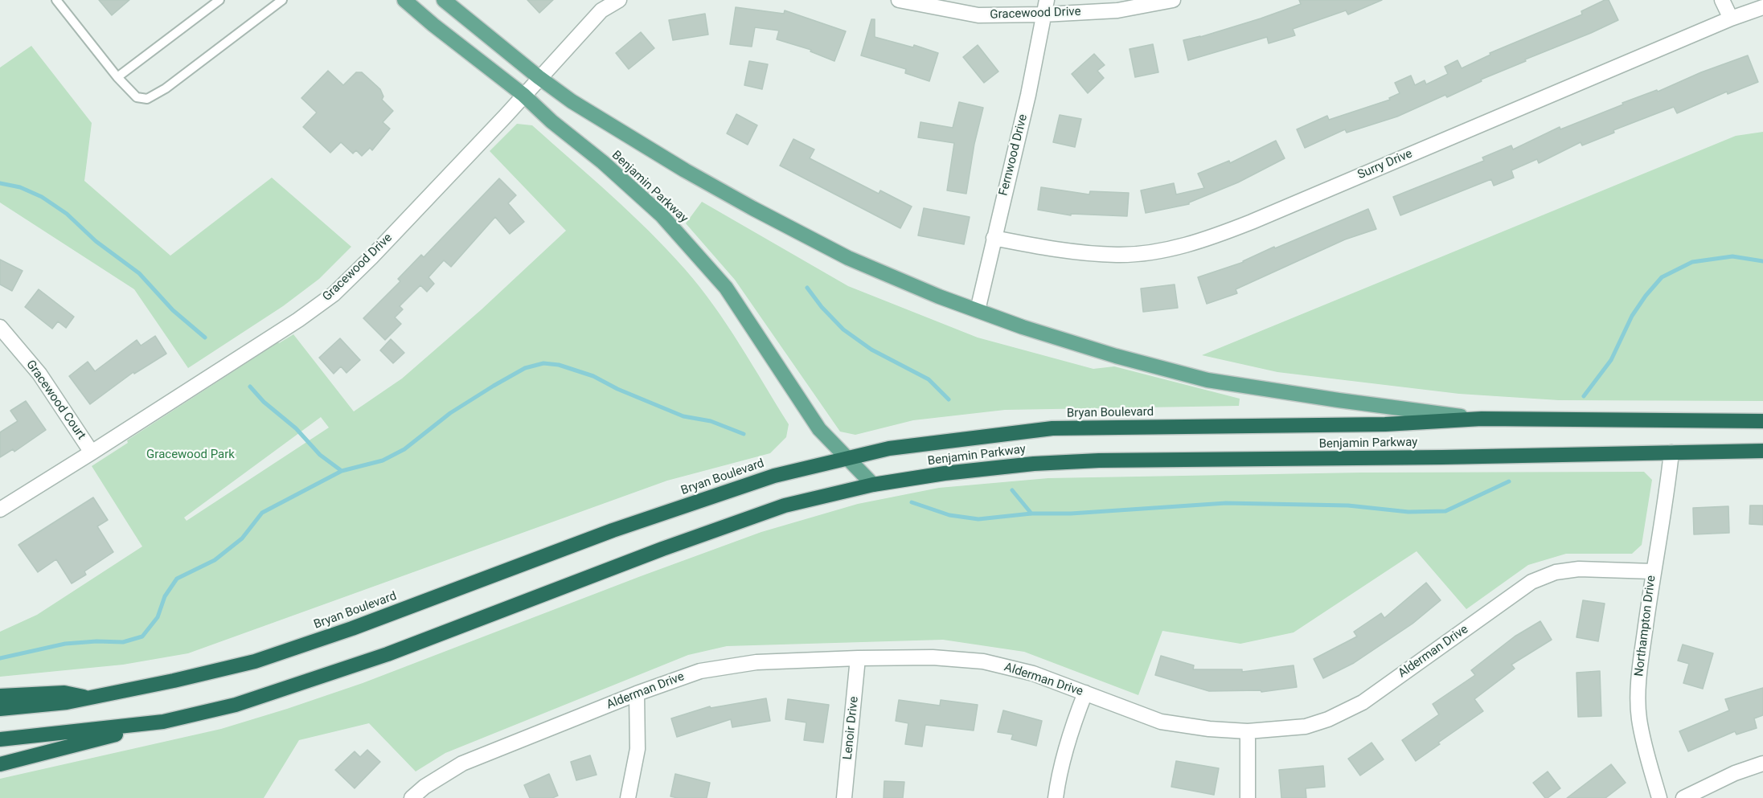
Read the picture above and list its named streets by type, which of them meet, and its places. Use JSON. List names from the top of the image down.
{
  "streets": {
    "highway": ["Benjamin Parkway", "Bryan Boulevard"],
    "street": [
      "Gracewood Drive",
      "Fernwood Drive",
      "Surry Drive",
      "Gracewood Court",
      "Northampton Drive",
      "Alderman Drive",
      "Lenoir Drive"
    ]
  },
  "crossings": [
    ["Gracewood Drive", "Fernwood Drive"],
    ["Gracewood Drive", "Benjamin Parkway"],
    ["Gracewood Drive", "Gracewood Court"],
    ["Fernwood Drive", "Surry Drive"],
    ["Fernwood Drive", "Benjamin Parkway"],
    ["Benjamin Parkway", "Bryan Boulevard"],
    ["Benjamin Parkway", "Northampton Drive"],
    ["Northampton Drive", "Alderman Drive"],
    ["Alderman Drive", "Lenoir Drive"]
  ],
  "parks": ["Gracewood Park"]
}
